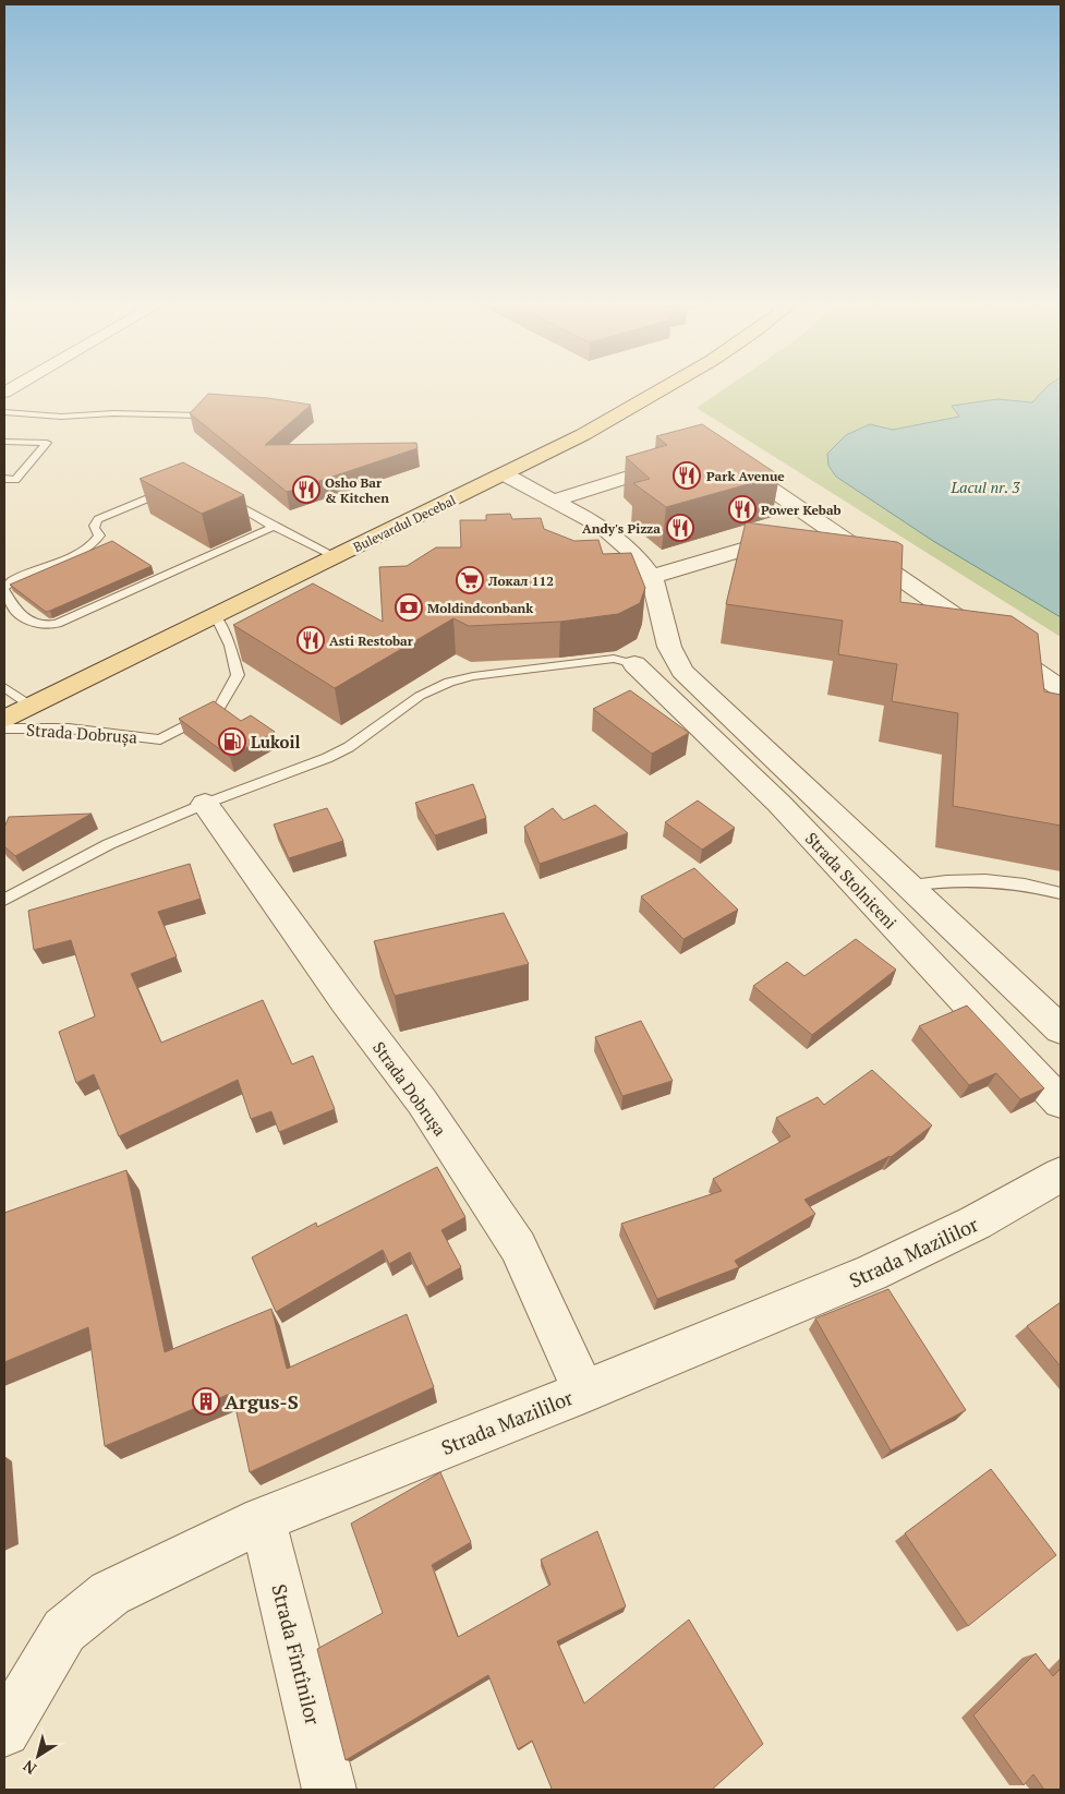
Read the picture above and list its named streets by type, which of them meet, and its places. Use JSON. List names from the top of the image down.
{
  "streets": {
    "main road": ["Bulevardul Decebal"],
    "street": [
      "Strada Dobrușa",
      "Strada Stolniceni",
      "Strada Mazililor",
      "Strada Fîntînilor"
    ]
  },
  "crossings": [
    ["Bulevardul Decebal", "Strada Dobrușa"],
    ["Strada Dobrușa", "Strada Mazililor"],
    ["Strada Mazililor", "Strada Fîntînilor"]
  ],
  "water": ["Lacul nr. 3"],
  "places": {
    "restaurant": [
      "Park Avenue",
      "Osho Bar & Kitchen",
      "Power Kebab",
      "Andy's Pizza",
      "Asti Restobar"
    ],
    "supermarket": ["Локал 112"],
    "bank": ["Moldindconbank"],
    "fuel station": ["Lukoil"],
    "building": ["Argus-S"]
  },
  "north": "bottom left"
}
